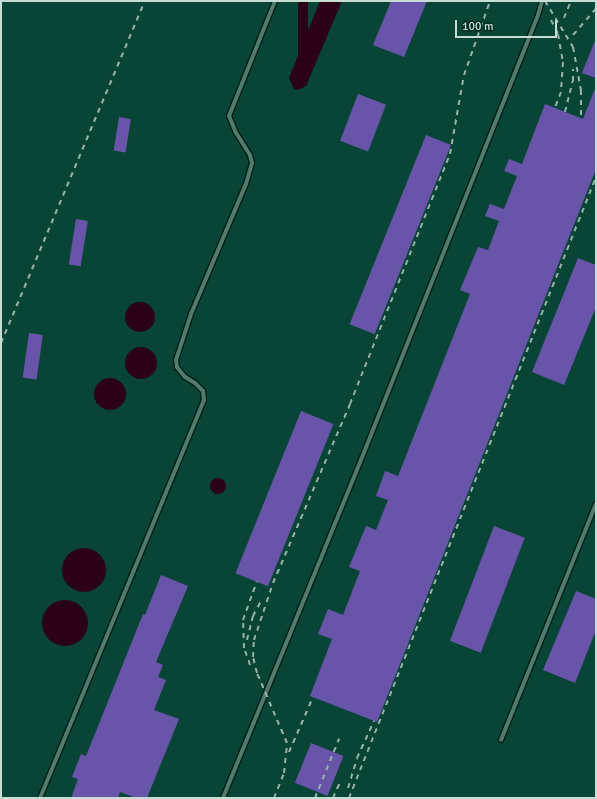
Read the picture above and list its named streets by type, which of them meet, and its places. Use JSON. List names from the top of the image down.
{
  "scale_bar": "100 m"
}
